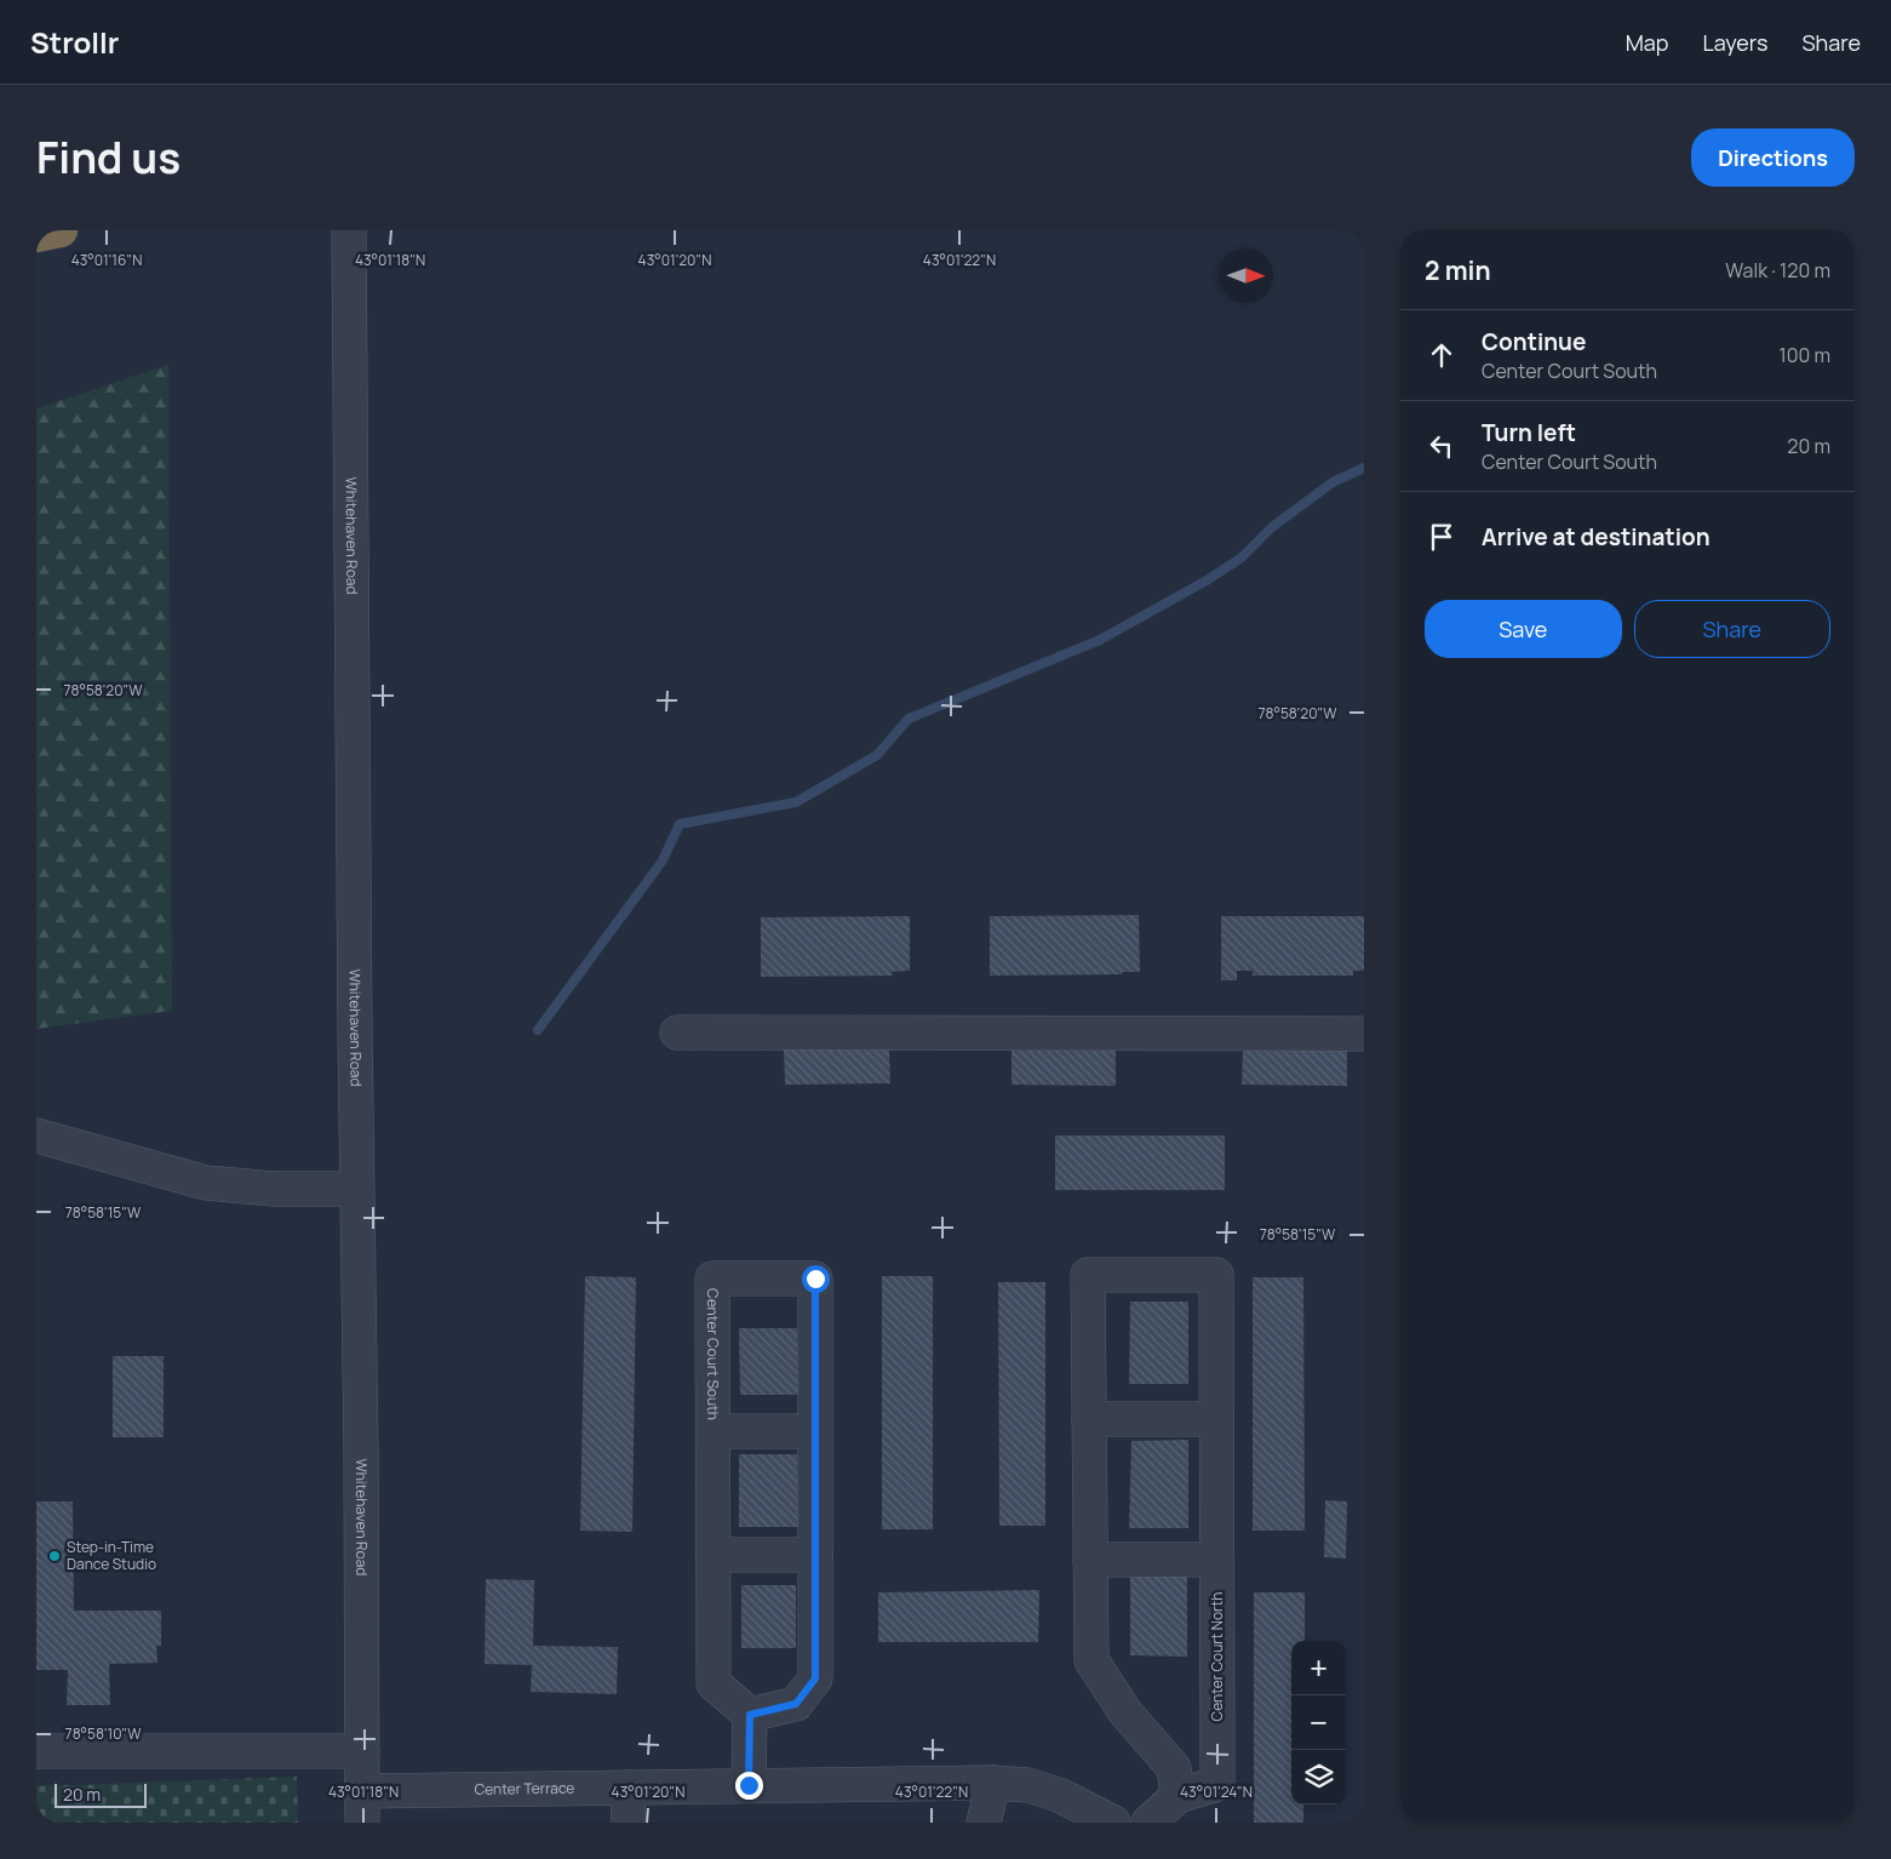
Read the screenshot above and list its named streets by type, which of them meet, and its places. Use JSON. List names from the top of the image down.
{
  "streets": {
    "street": [
      "Whitehaven Road",
      "Center Court South",
      "Center Court North",
      "Center Terrace"
    ]
  },
  "crossings": [
    ["Whitehaven Road", "Center Terrace"]
  ],
  "places": ["Step-in-Time Dance Studio"],
  "scale_bar": "20 m",
  "north": "right",
  "page": {
    "header": "Strollr",
    "nav": ["Map", "Layers", "Share"],
    "title": "Find us",
    "buttons": [
      "Directions",
      ["Save", "Share"]
    ],
    "heading": ["2 min", "Walk · 120 m"],
    "list": [
      ["Continue", "Center Court South", "100 m"],
      ["Turn left", "Center Court South", "20 m"],
      "Arrive at destination"
    ],
    "map_buttons": ["+", "−"],
    "scale": "20 m"
  },
  "coordinates": [
    "43°01'16\"N",
    "43°01'18\"N",
    "43°01'20\"N",
    "43°01'22\"N",
    "78°58'20\"W",
    "78°58'15\"W",
    "78°58'10\"W",
    "43°01'24\"N"
  ]
}
